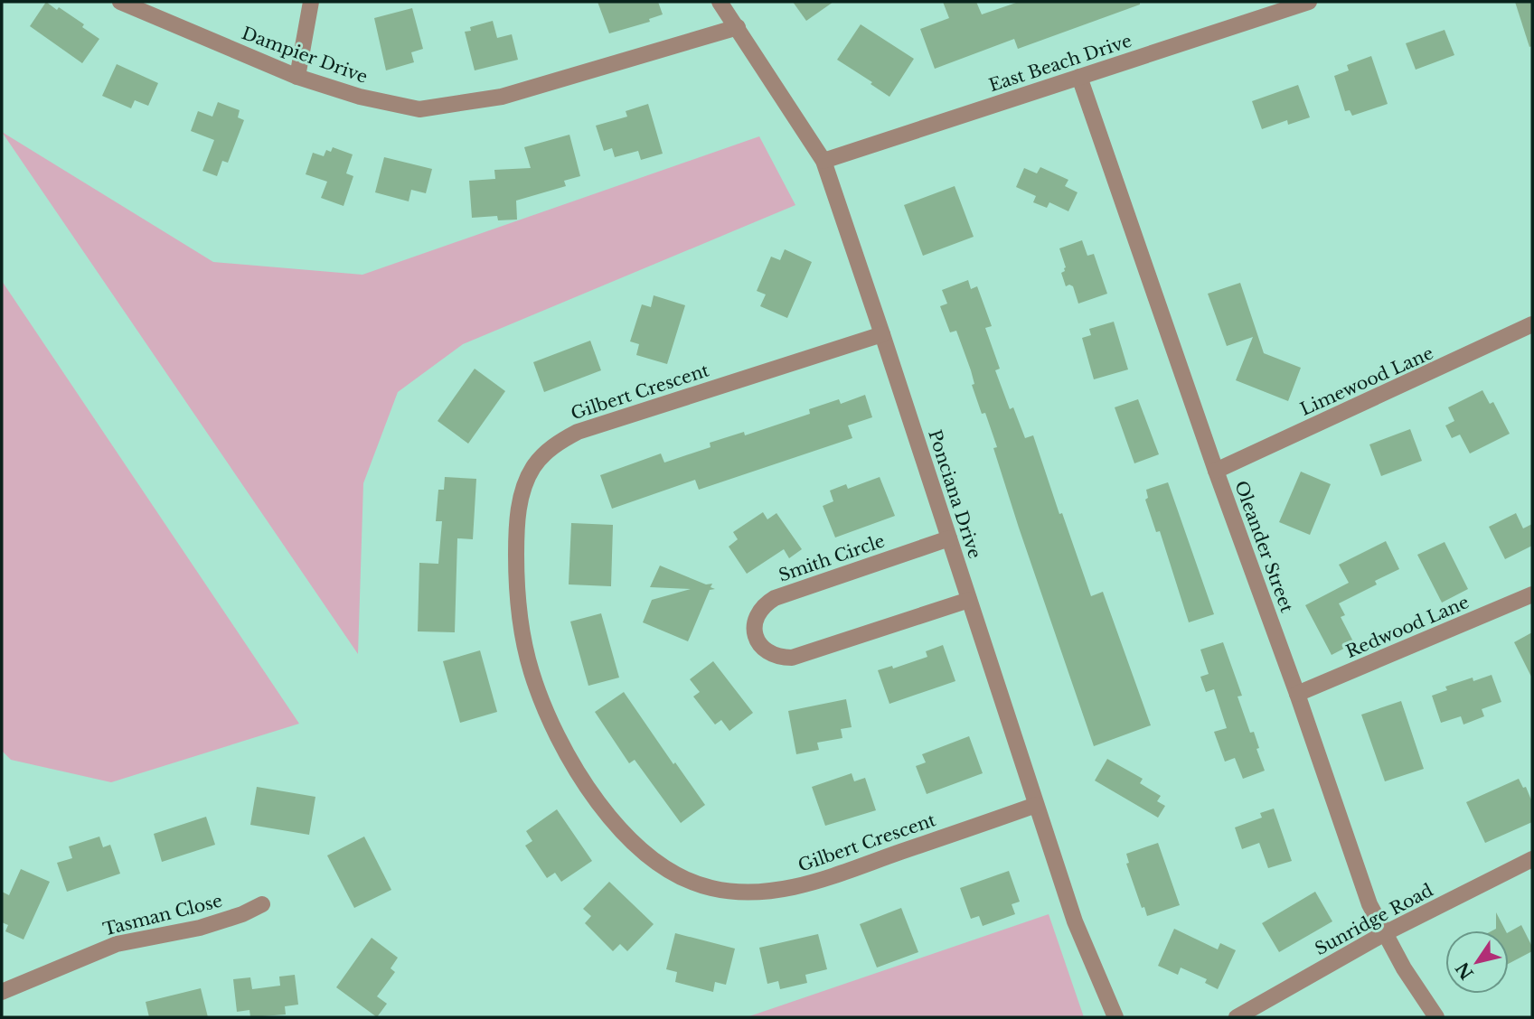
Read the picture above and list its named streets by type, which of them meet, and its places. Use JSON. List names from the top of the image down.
{
  "streets": {
    "street": [
      "Dampier Drive",
      "East Beach Drive",
      "Limewood Lane",
      "Gilbert Crescent",
      "Ponciana Drive",
      "Oleander Street",
      "Smith Circle",
      "Redwood Lane",
      "Tasman Close",
      "Sunridge Road"
    ]
  },
  "crossings": [
    ["Dampier Drive", "Ponciana Drive"],
    ["East Beach Drive", "Ponciana Drive"],
    ["East Beach Drive", "Oleander Street"],
    ["Limewood Lane", "Oleander Street"],
    ["Gilbert Crescent", "Ponciana Drive"],
    ["Ponciana Drive", "Smith Circle"],
    ["Oleander Street", "Redwood Lane"],
    ["Oleander Street", "Sunridge Road"]
  ],
  "north": "bottom left"
}
